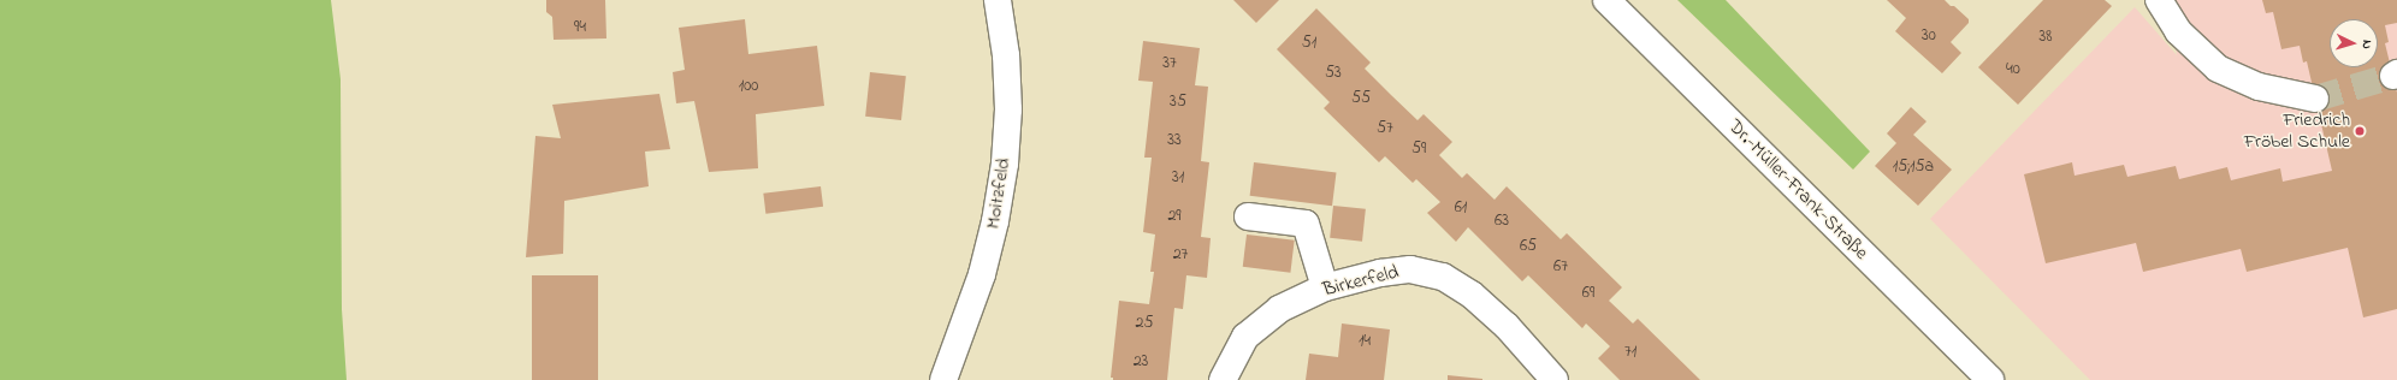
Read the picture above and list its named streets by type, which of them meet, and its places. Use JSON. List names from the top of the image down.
{
  "streets": {
    "street": ["Dr.-Müller-Frank-Straße", "Moitzfeld", "Birkerfeld"]
  },
  "places": ["Friedrich Fröbel Schule"],
  "house_numbers": [
    "94",
    "30",
    "38",
    "51",
    "37",
    "40",
    "53",
    "100",
    "55",
    "35",
    "57",
    "33",
    "59",
    "15;15a",
    "31",
    "61",
    "29",
    "63",
    "65",
    "27",
    "67",
    "69",
    "25",
    "14",
    "71",
    "23"
  ],
  "north": "right"
}
